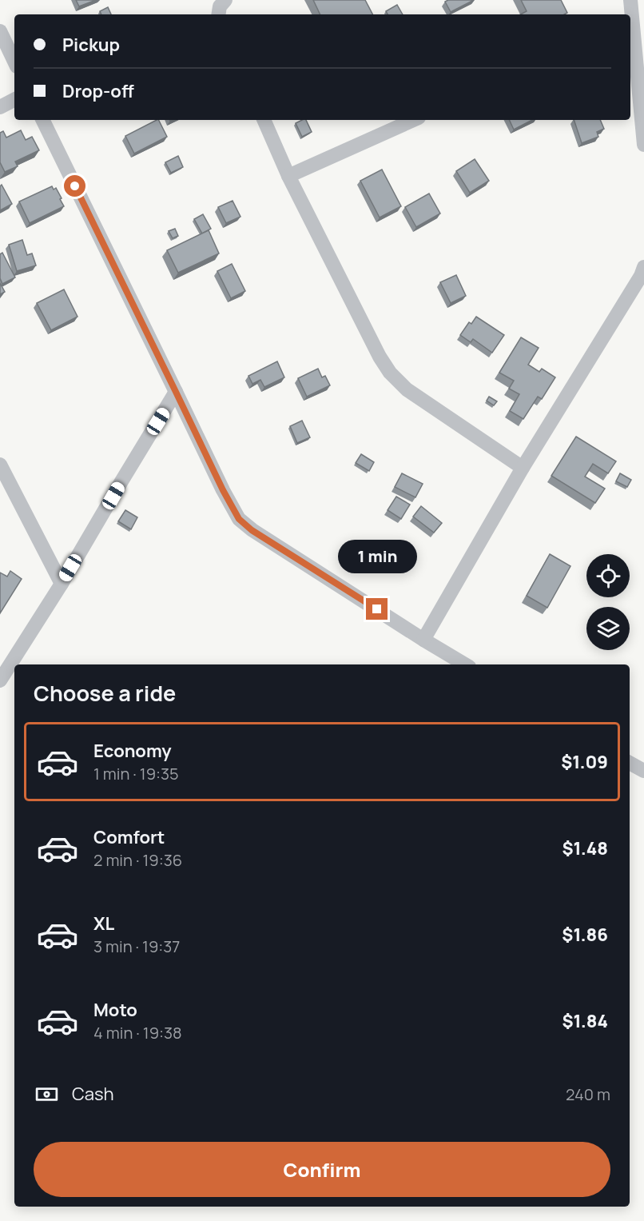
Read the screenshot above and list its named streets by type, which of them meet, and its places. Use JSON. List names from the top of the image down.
{
  "page": {
    "banner": ["Pickup", "Drop-off"],
    "bubble": "1 min",
    "heading": "Choose a ride",
    "list": [
      {
        "name": "Economy",
        "note": "1 min · 19:35",
        "value": "$1.09"
      },
      {
        "name": "Comfort",
        "note": "2 min · 19:36",
        "value": "$1.48"
      },
      {
        "name": "XL",
        "note": "3 min · 19:37",
        "value": "$1.86"
      },
      {
        "name": "Moto",
        "note": "4 min · 19:38",
        "value": "$1.84"
      }
    ],
    "pay": ["Cash", "240 m"],
    "buttons": "Confirm"
  }
}
